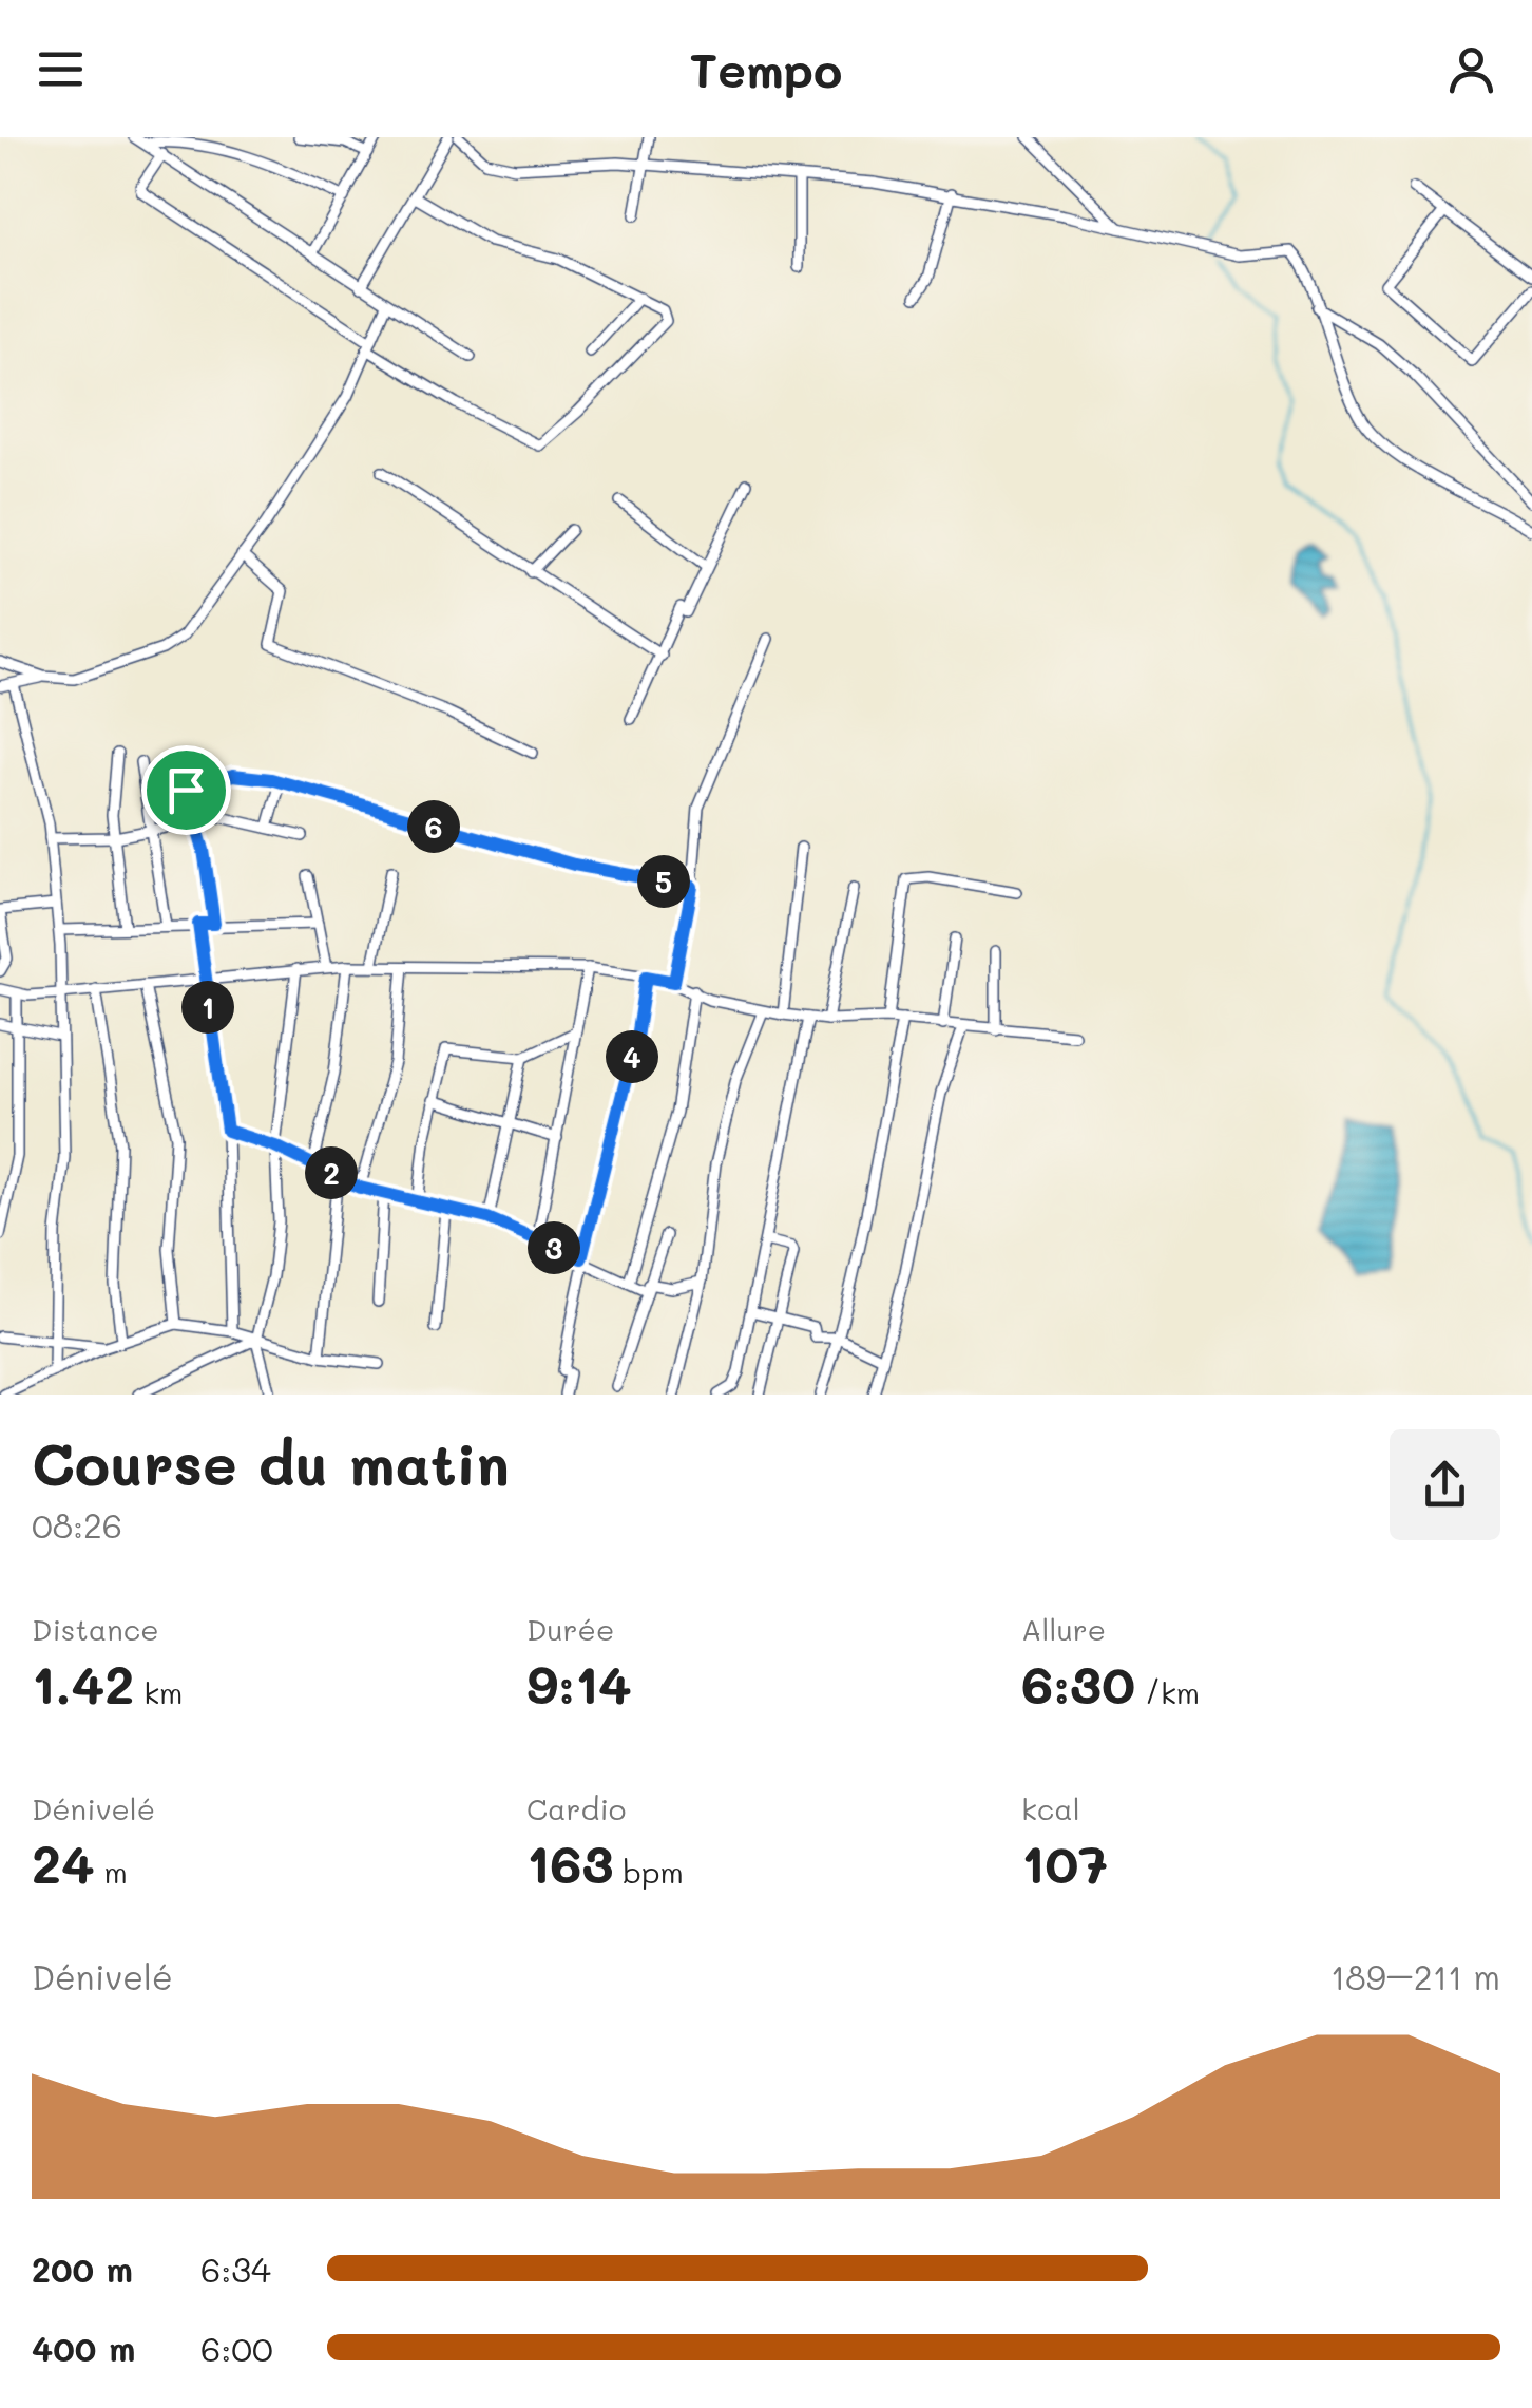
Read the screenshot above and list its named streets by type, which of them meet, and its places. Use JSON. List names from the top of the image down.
{
  "page": {
    "header": "Tempo",
    "pins": [
      "6",
      "5",
      "1",
      "4",
      "2",
      "3"
    ],
    "heading": ["Course du matin", "08:26"],
    "stats": [
      ["Distance", "1.42 km"],
      ["Durée", "9:14"],
      ["Allure", "6:30 /km"],
      ["Dénivelé", "24 m"],
      ["Cardio", "163 bpm"],
      ["kcal", "107"]
    ],
    "chart": ["Dénivelé", "189–211 m"],
    "list": [
      {
        "name": "200 m",
        "note": "6:34"
      },
      {
        "name": "400 m",
        "note": "6:00"
      }
    ]
  }
}
